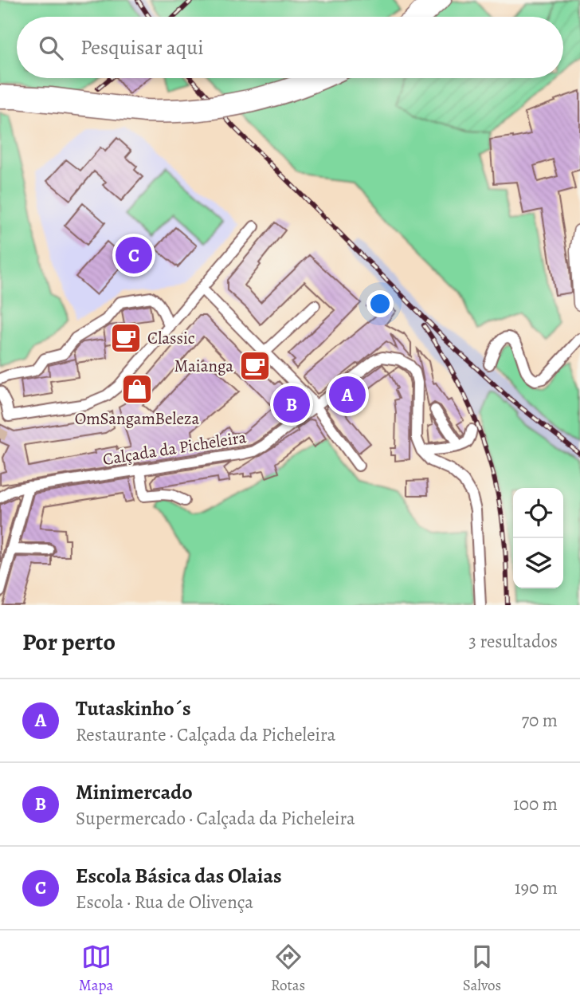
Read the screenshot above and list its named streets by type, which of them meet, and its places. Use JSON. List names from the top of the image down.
{
  "streets": {
    "street": ["Calçada da Picheleira"]
  },
  "places": {
    "cafe": ["Classic", "Maianga"],
    "shop": ["OmSangamBeleza"]
  },
  "page": {
    "search": "Pesquisar aqui",
    "pins": ["C", "A", "B"],
    "heading": ["Por perto", "3 resultados"],
    "list": [
      {
        "mark": "A",
        "name": "Tutaskinho´s",
        "note": "Restaurante · Calçada da Picheleira",
        "value": "70 m"
      },
      {
        "mark": "B",
        "name": "Minimercado",
        "note": "Supermercado · Calçada da Picheleira",
        "value": "100 m"
      },
      {
        "mark": "C",
        "name": "Escola Básica das Olaias",
        "note": "Escola · Rua de Olivença",
        "value": "190 m"
      }
    ],
    "nav": ["Mapa", "Rotas", "Salvos"]
  }
}
